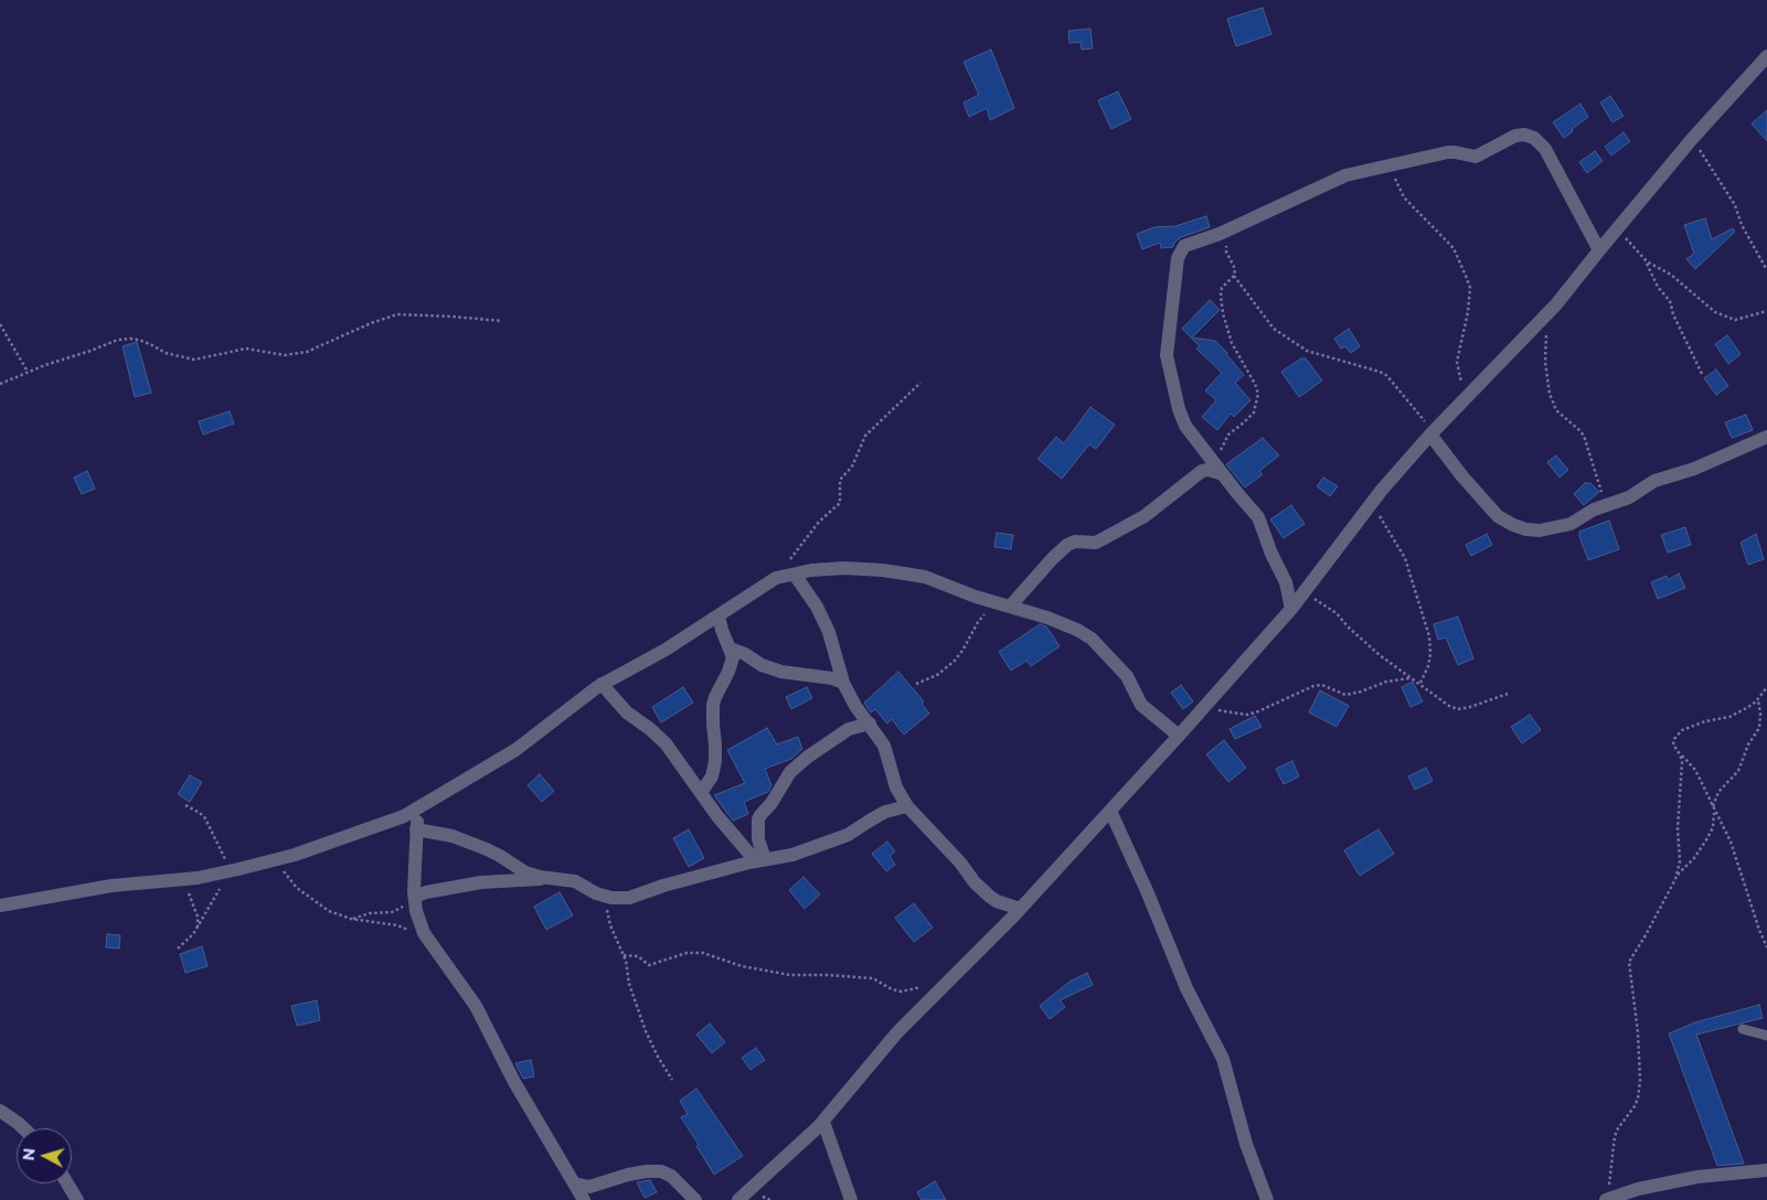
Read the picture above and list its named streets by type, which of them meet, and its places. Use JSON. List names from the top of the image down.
{
  "north": "left"
}
